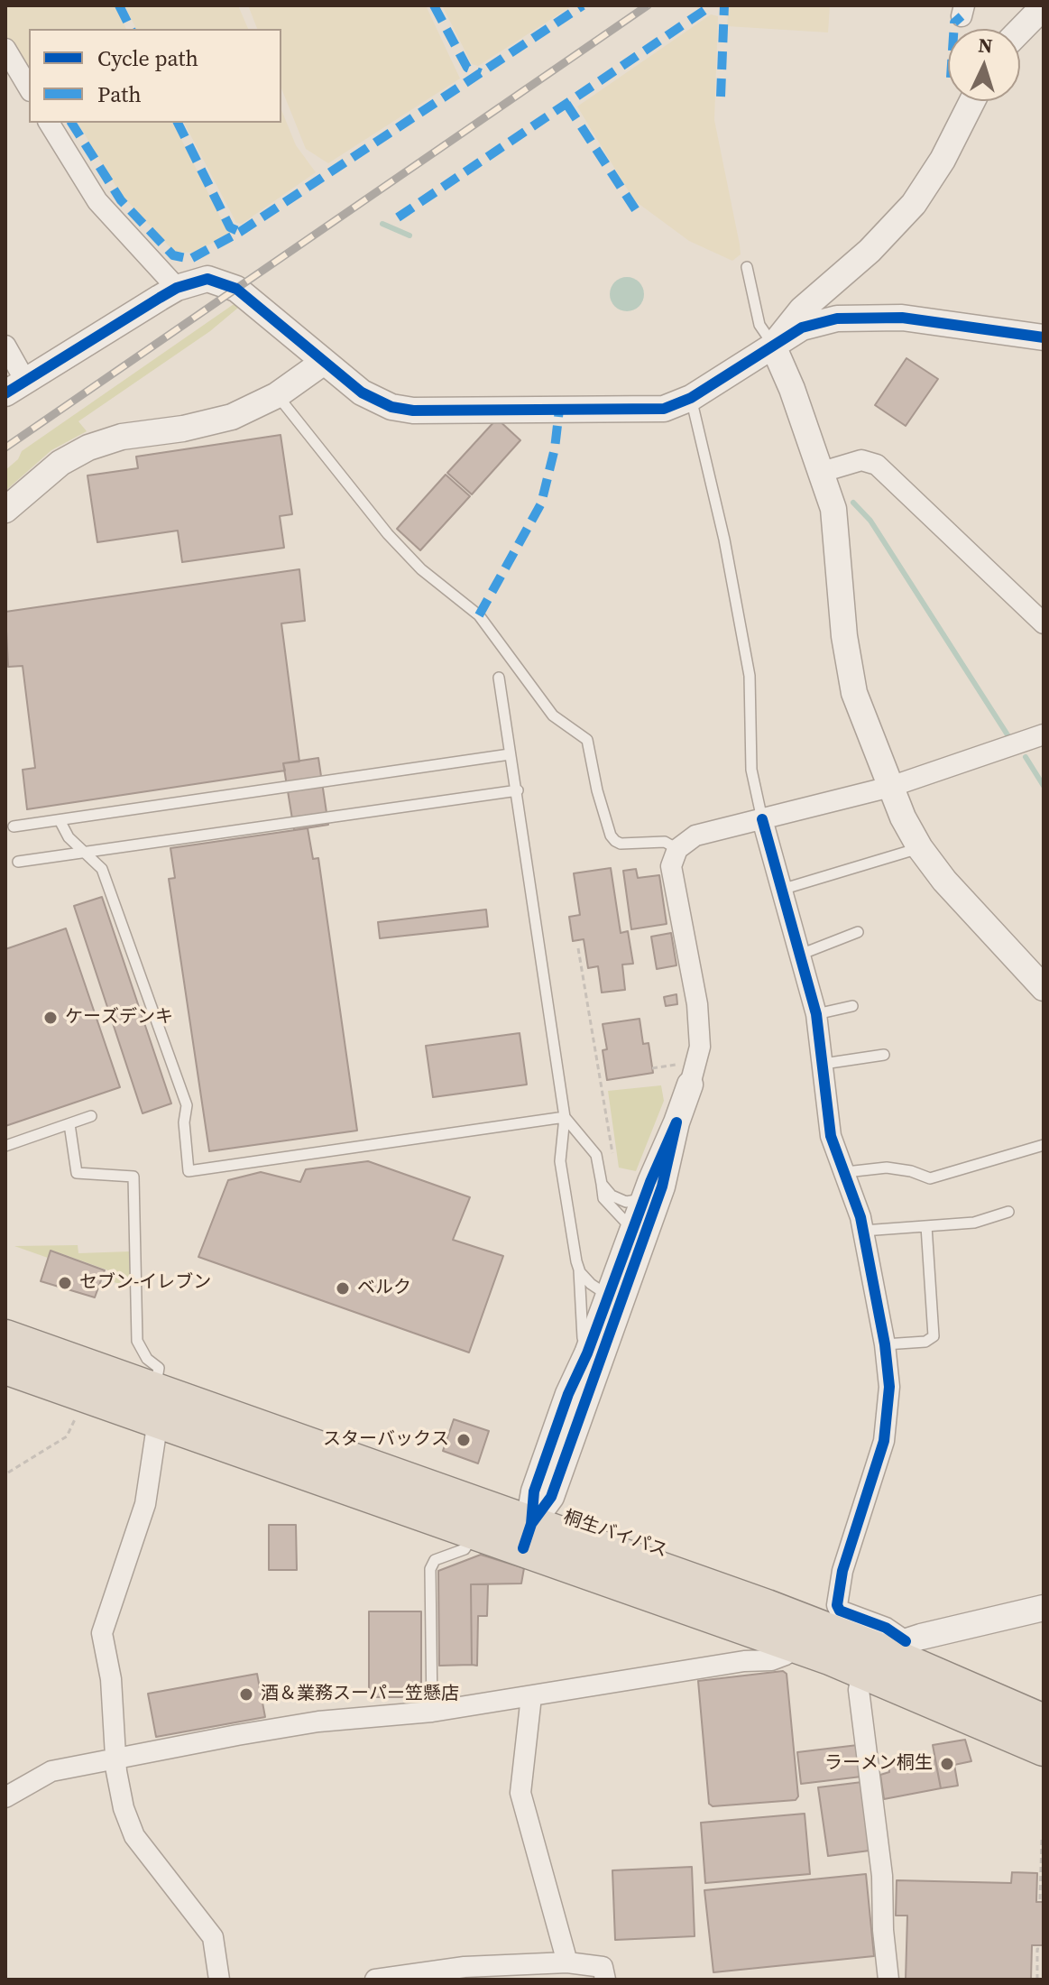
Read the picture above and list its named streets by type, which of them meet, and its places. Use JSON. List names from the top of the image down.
{
  "streets": {
    "highway": ["桐生バイパス"]
  },
  "places": [
    "ケーズデンキ",
    "セブン-イレブン",
    "ベルク",
    "スターバックス",
    "酒＆業務スーパー笠懸店",
    "ラーメン桐生"
  ],
  "legend": ["Cycle path", "Path"],
  "north": "top"
}
